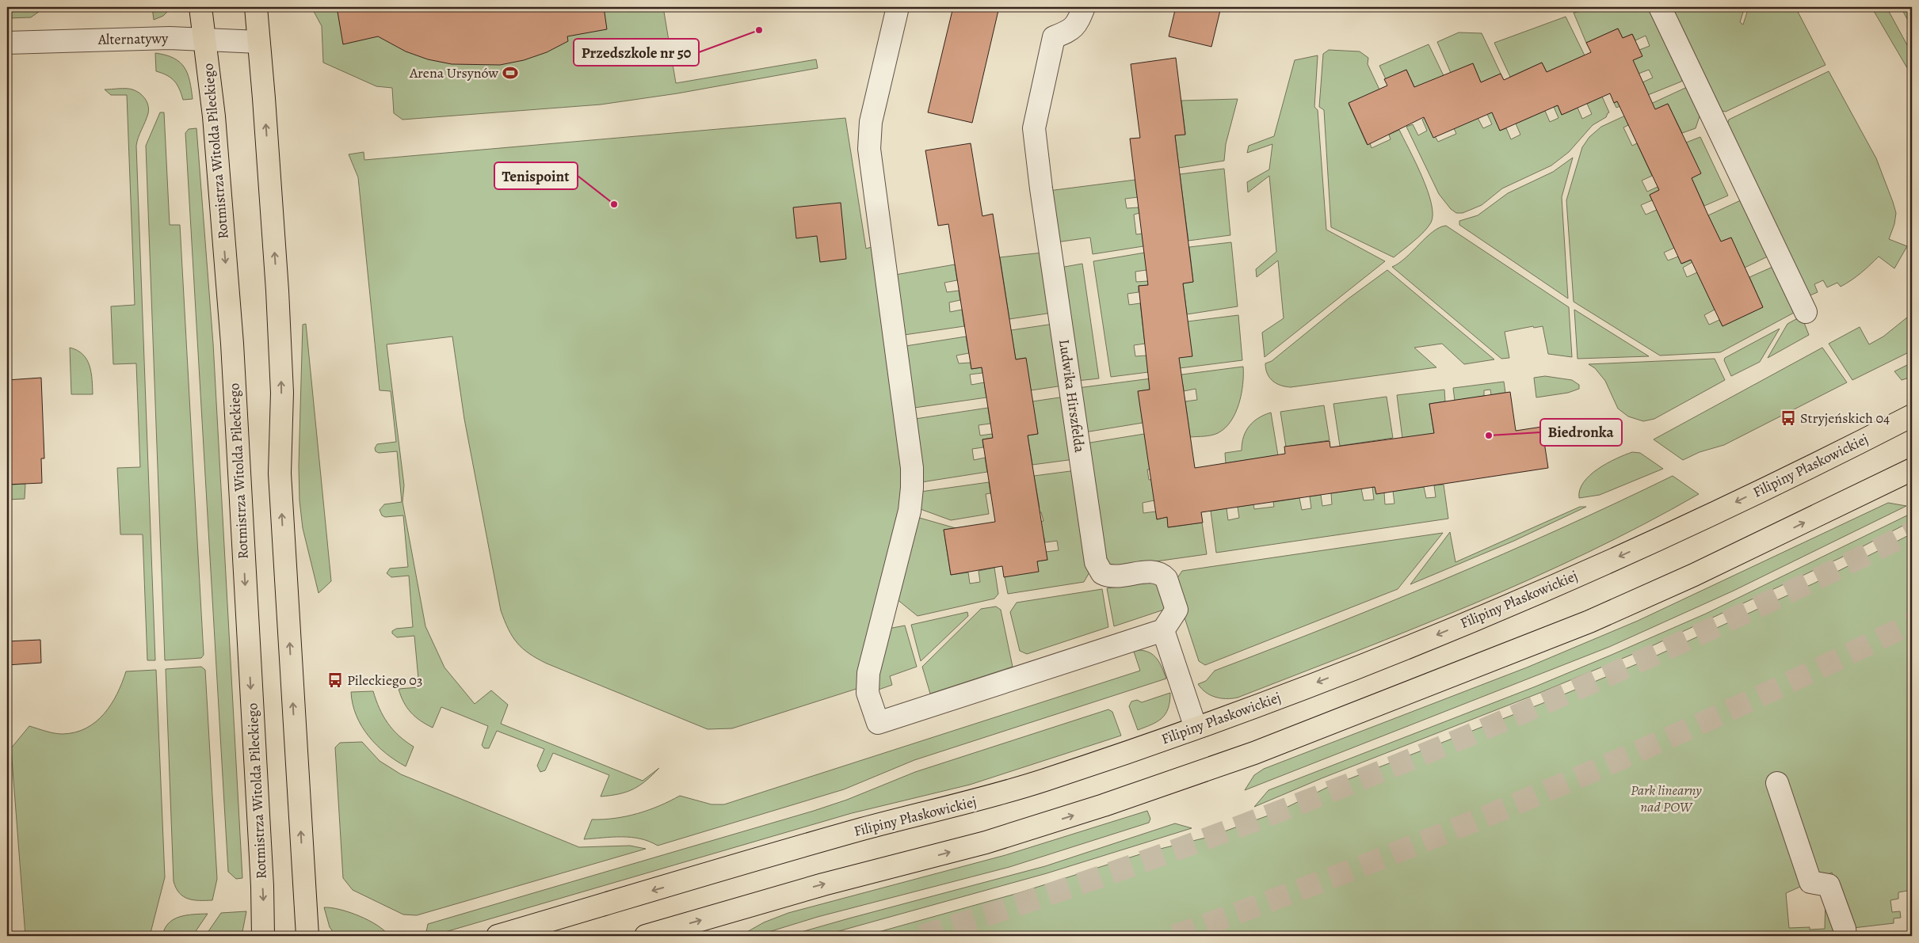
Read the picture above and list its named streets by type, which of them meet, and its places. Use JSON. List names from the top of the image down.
{
  "streets": {
    "main road": ["Rotmistrza Witolda Pileckiego", "Filipiny Płaskowickiej"],
    "street": ["Alternatywy", "Ludwika Hirszfelda"]
  },
  "crossings": [
    ["Alternatywy", "Rotmistrza Witolda Pileckiego"]
  ],
  "parks": ["Park linearny nad POW"],
  "places": {
    "other": ["Przedszkole nr 50", "Tenispoint", "Biedronka"],
    "sports": ["Arena Ursynów"],
    "bus stop": ["Stryjeńskich 04", "Pileckiego 03"]
  }
}
